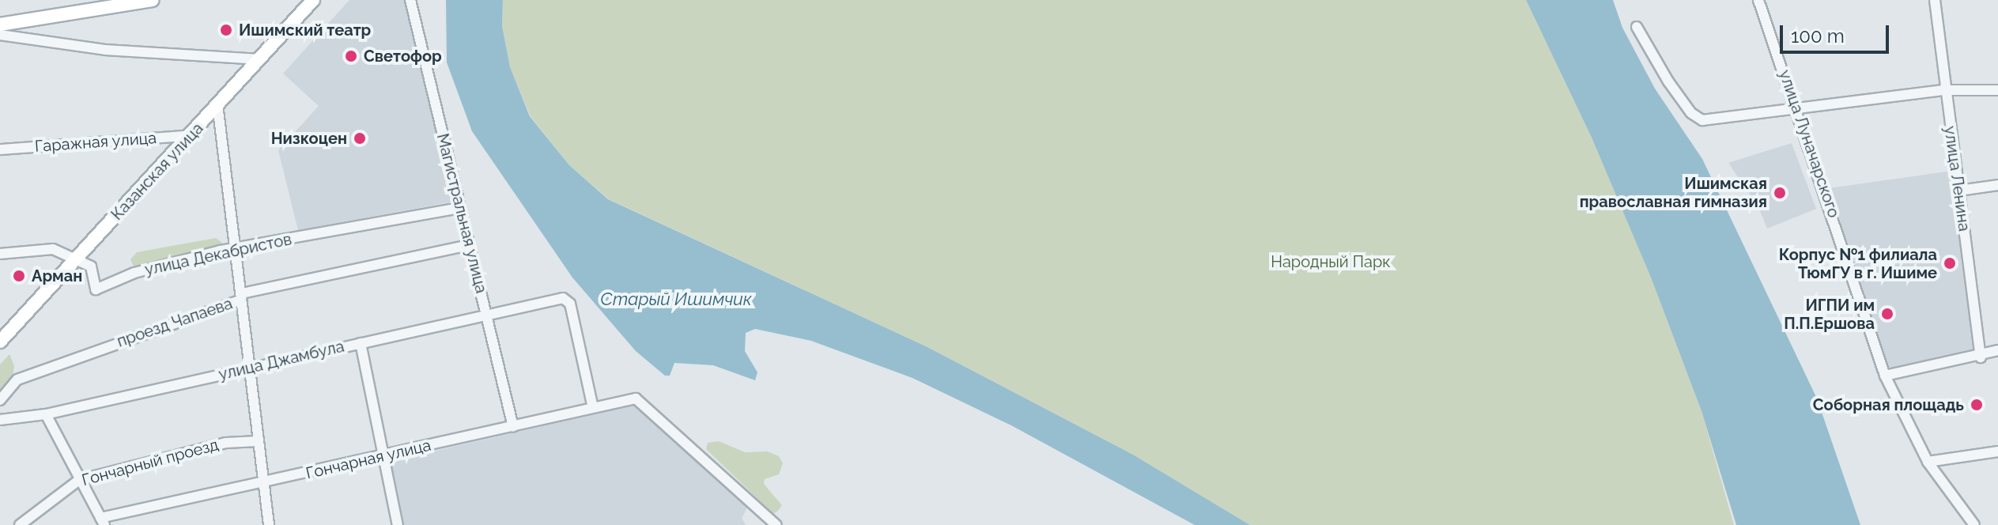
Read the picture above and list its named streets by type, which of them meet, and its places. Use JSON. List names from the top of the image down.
{
  "streets": {
    "main road": ["Казанская улица"],
    "street": [
      "Гаражная улица",
      "улица Луначарского",
      "улица Ленина",
      "Магистральная улица",
      "улица Декабристов",
      "проезд Чапаева",
      "улица Джамбула",
      "Гончарная улица",
      "Гончарный проезд"
    ]
  },
  "crossings": [
    ["Гаражная улица", "Казанская улица"],
    ["Казанская улица", "улица Декабристов"],
    ["Магистральная улица", "улица Декабристов"],
    ["Магистральная улица", "проезд Чапаева"],
    ["Магистральная улица", "улица Джамбула"],
    ["Магистральная улица", "Гончарная улица"],
    ["улица Джамбула", "Гончарная улица"]
  ],
  "water": ["Старый Ишимчик"],
  "parks": ["Народный Парк"],
  "places": [
    "Ишимский театр",
    "Светофор",
    "Низкоцен",
    "Ишимская православная гимназия",
    "Корпус №1 филиала ТюмГУ в г. Ишиме",
    "Арман",
    "ИГПИ им П.П.Ершова",
    "Соборная площадь"
  ],
  "scale_bar": "100 m"
}
